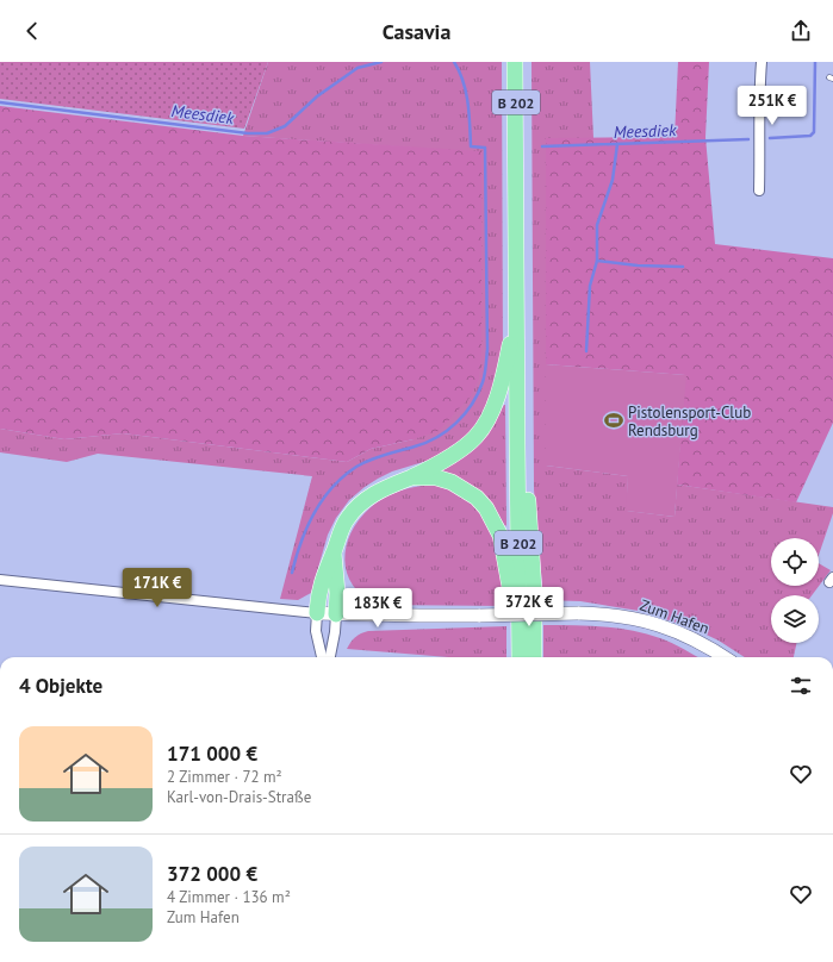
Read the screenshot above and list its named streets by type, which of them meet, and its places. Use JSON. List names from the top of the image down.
{
  "streets": {
    "highway": ["B 202"],
    "main road": ["Zum Hafen"]
  },
  "water": ["Meesdiek"],
  "places": {
    "sports": ["Pistolensport-Club Rendsburg"]
  },
  "page": {
    "header": "Casavia",
    "price": [
      "251K €",
      "171K €",
      "372K €",
      "183K €"
    ],
    "heading": "4 Objekte",
    "list": [
      {
        "name": "171 000 €",
        "note": "2 Zimmer · 72 m² · Karl-von-Drais-Straße"
      },
      {
        "name": "372 000 €",
        "note": "4 Zimmer · 136 m² · Zum Hafen"
      }
    ]
  }
}
